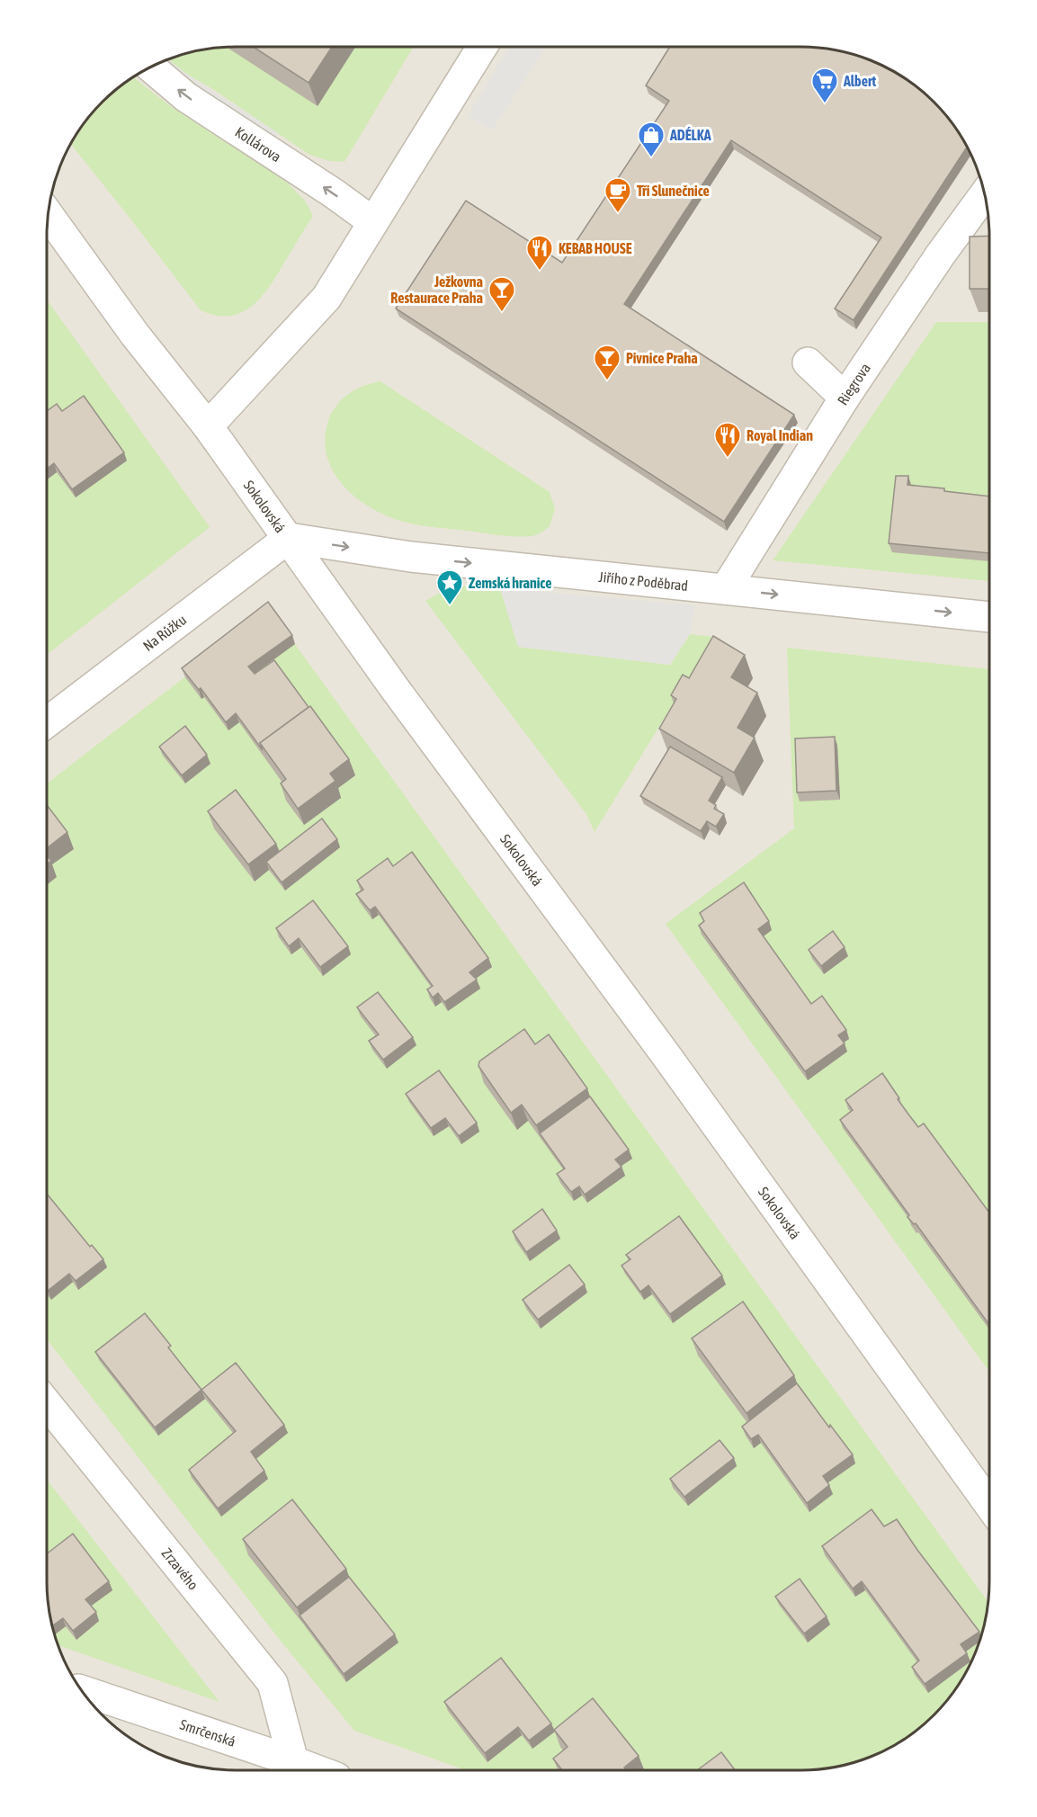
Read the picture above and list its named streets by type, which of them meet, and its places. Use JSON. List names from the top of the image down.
{
  "streets": {
    "street": [
      "Kollárova",
      "Riegrova",
      "Sokolovská",
      "Jiřího z Poděbrad",
      "Na Růžku",
      "Zrzavého",
      "Smrčenská"
    ]
  },
  "crossings": [
    ["Riegrova", "Jiřího z Poděbrad"],
    ["Sokolovská", "Jiřího z Poděbrad"],
    ["Sokolovská", "Na Růžku"],
    ["Jiřího z Poděbrad", "Na Růžku"],
    ["Zrzavého", "Smrčenská"]
  ],
  "one_way": ["Kollárova", "Jiřího z Poděbrad"],
  "places": {
    "supermarket": ["Albert"],
    "shop": ["ADÉLKA"],
    "cafe": ["Tři Slunečnice"],
    "restaurant": ["KEBAB HOUSE", "Royal Indian"],
    "bar": ["Ježkovna Restaurace Praha", "Pivnice Praha"],
    "place": ["Zemská hranice"]
  }
}
